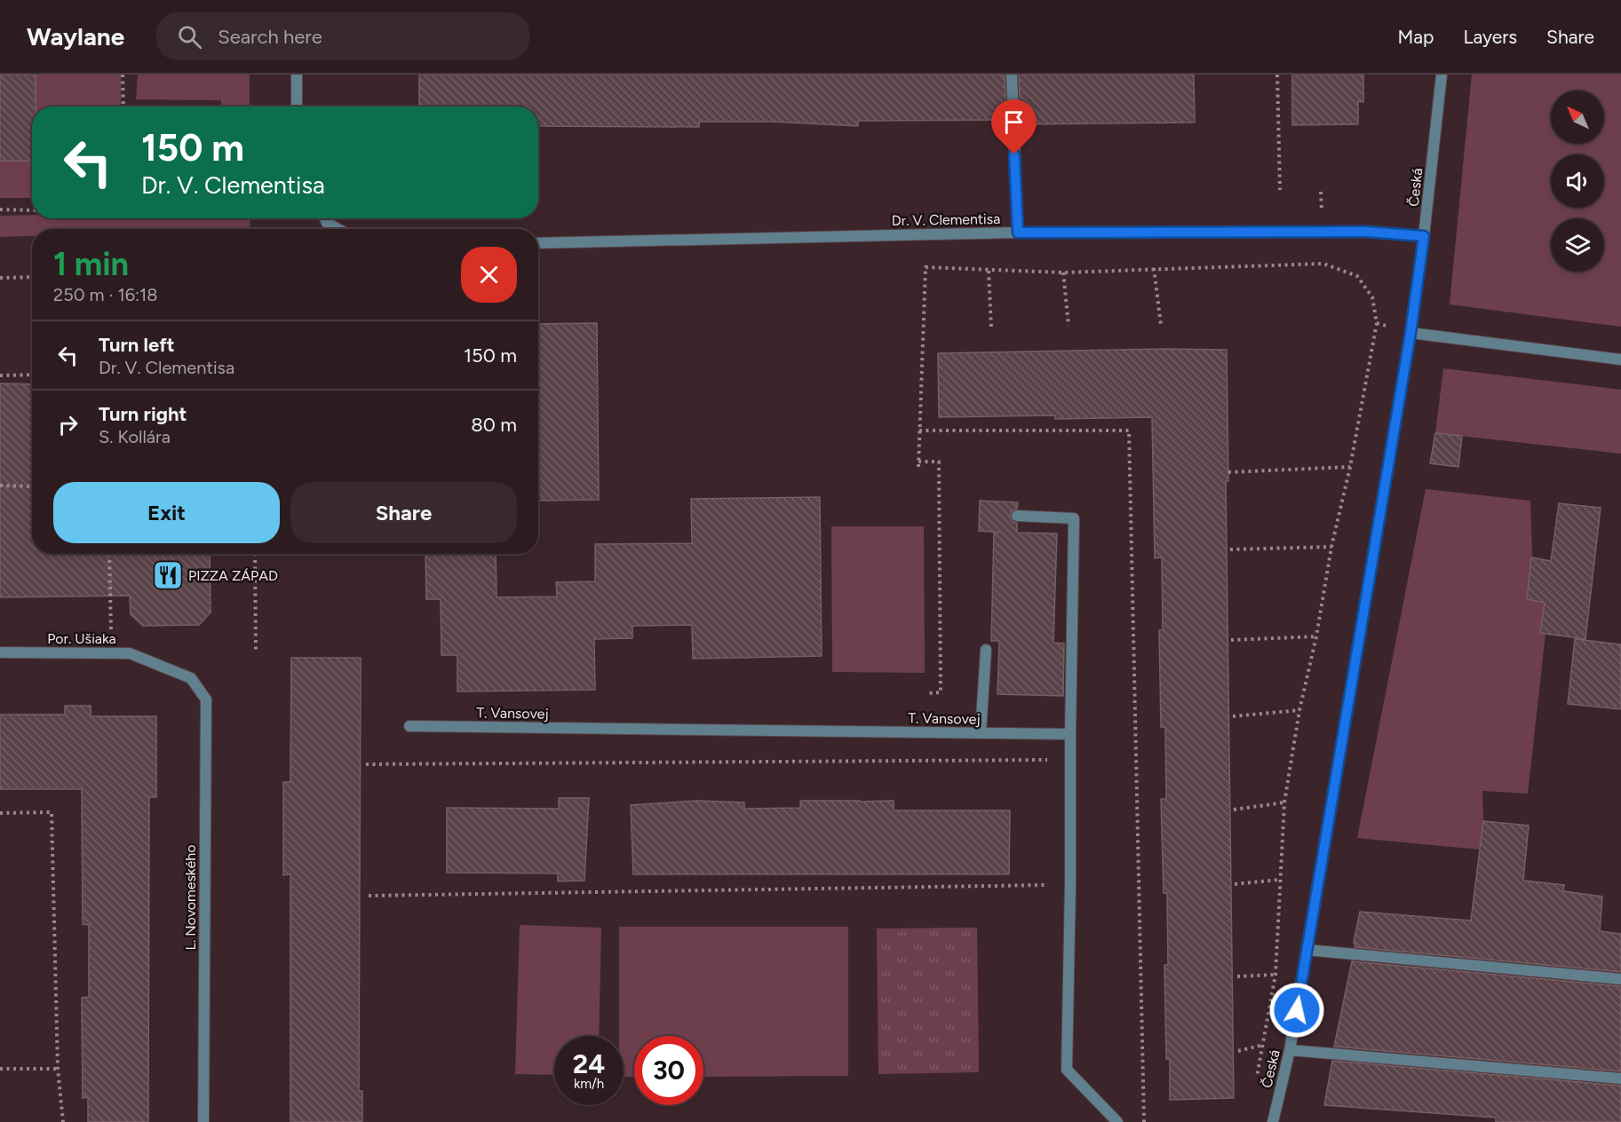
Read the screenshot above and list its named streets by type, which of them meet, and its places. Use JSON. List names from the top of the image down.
{
  "streets": {
    "street": [
      "Česká",
      "Dr. V. Clementisa",
      "Por. Ušiaka",
      "T. Vansovej",
      "L. Novomeského"
    ]
  },
  "crossings": [
    ["Česká", "Dr. V. Clementisa"],
    ["Por. Ušiaka", "L. Novomeského"]
  ],
  "places": {
    "restaurant": ["PIZZA ZÁPAD"]
  },
  "north": "top left",
  "page": {
    "header": "Waylane",
    "search": "Search here",
    "nav": ["Map", "Layers", "Share"],
    "turn": ["150 m", "Dr. V. Clementisa"],
    "heading": ["1 min", "250 m · 16:18"],
    "list": [
      {
        "name": "Turn left",
        "note": "Dr. V. Clementisa",
        "value": "150 m"
      },
      {
        "name": "Turn right",
        "note": "S. Kollára",
        "value": "80 m"
      }
    ],
    "buttons": ["Exit", "Share"],
    "speed": "24 km/h",
    "limit": "30"
  }
}
